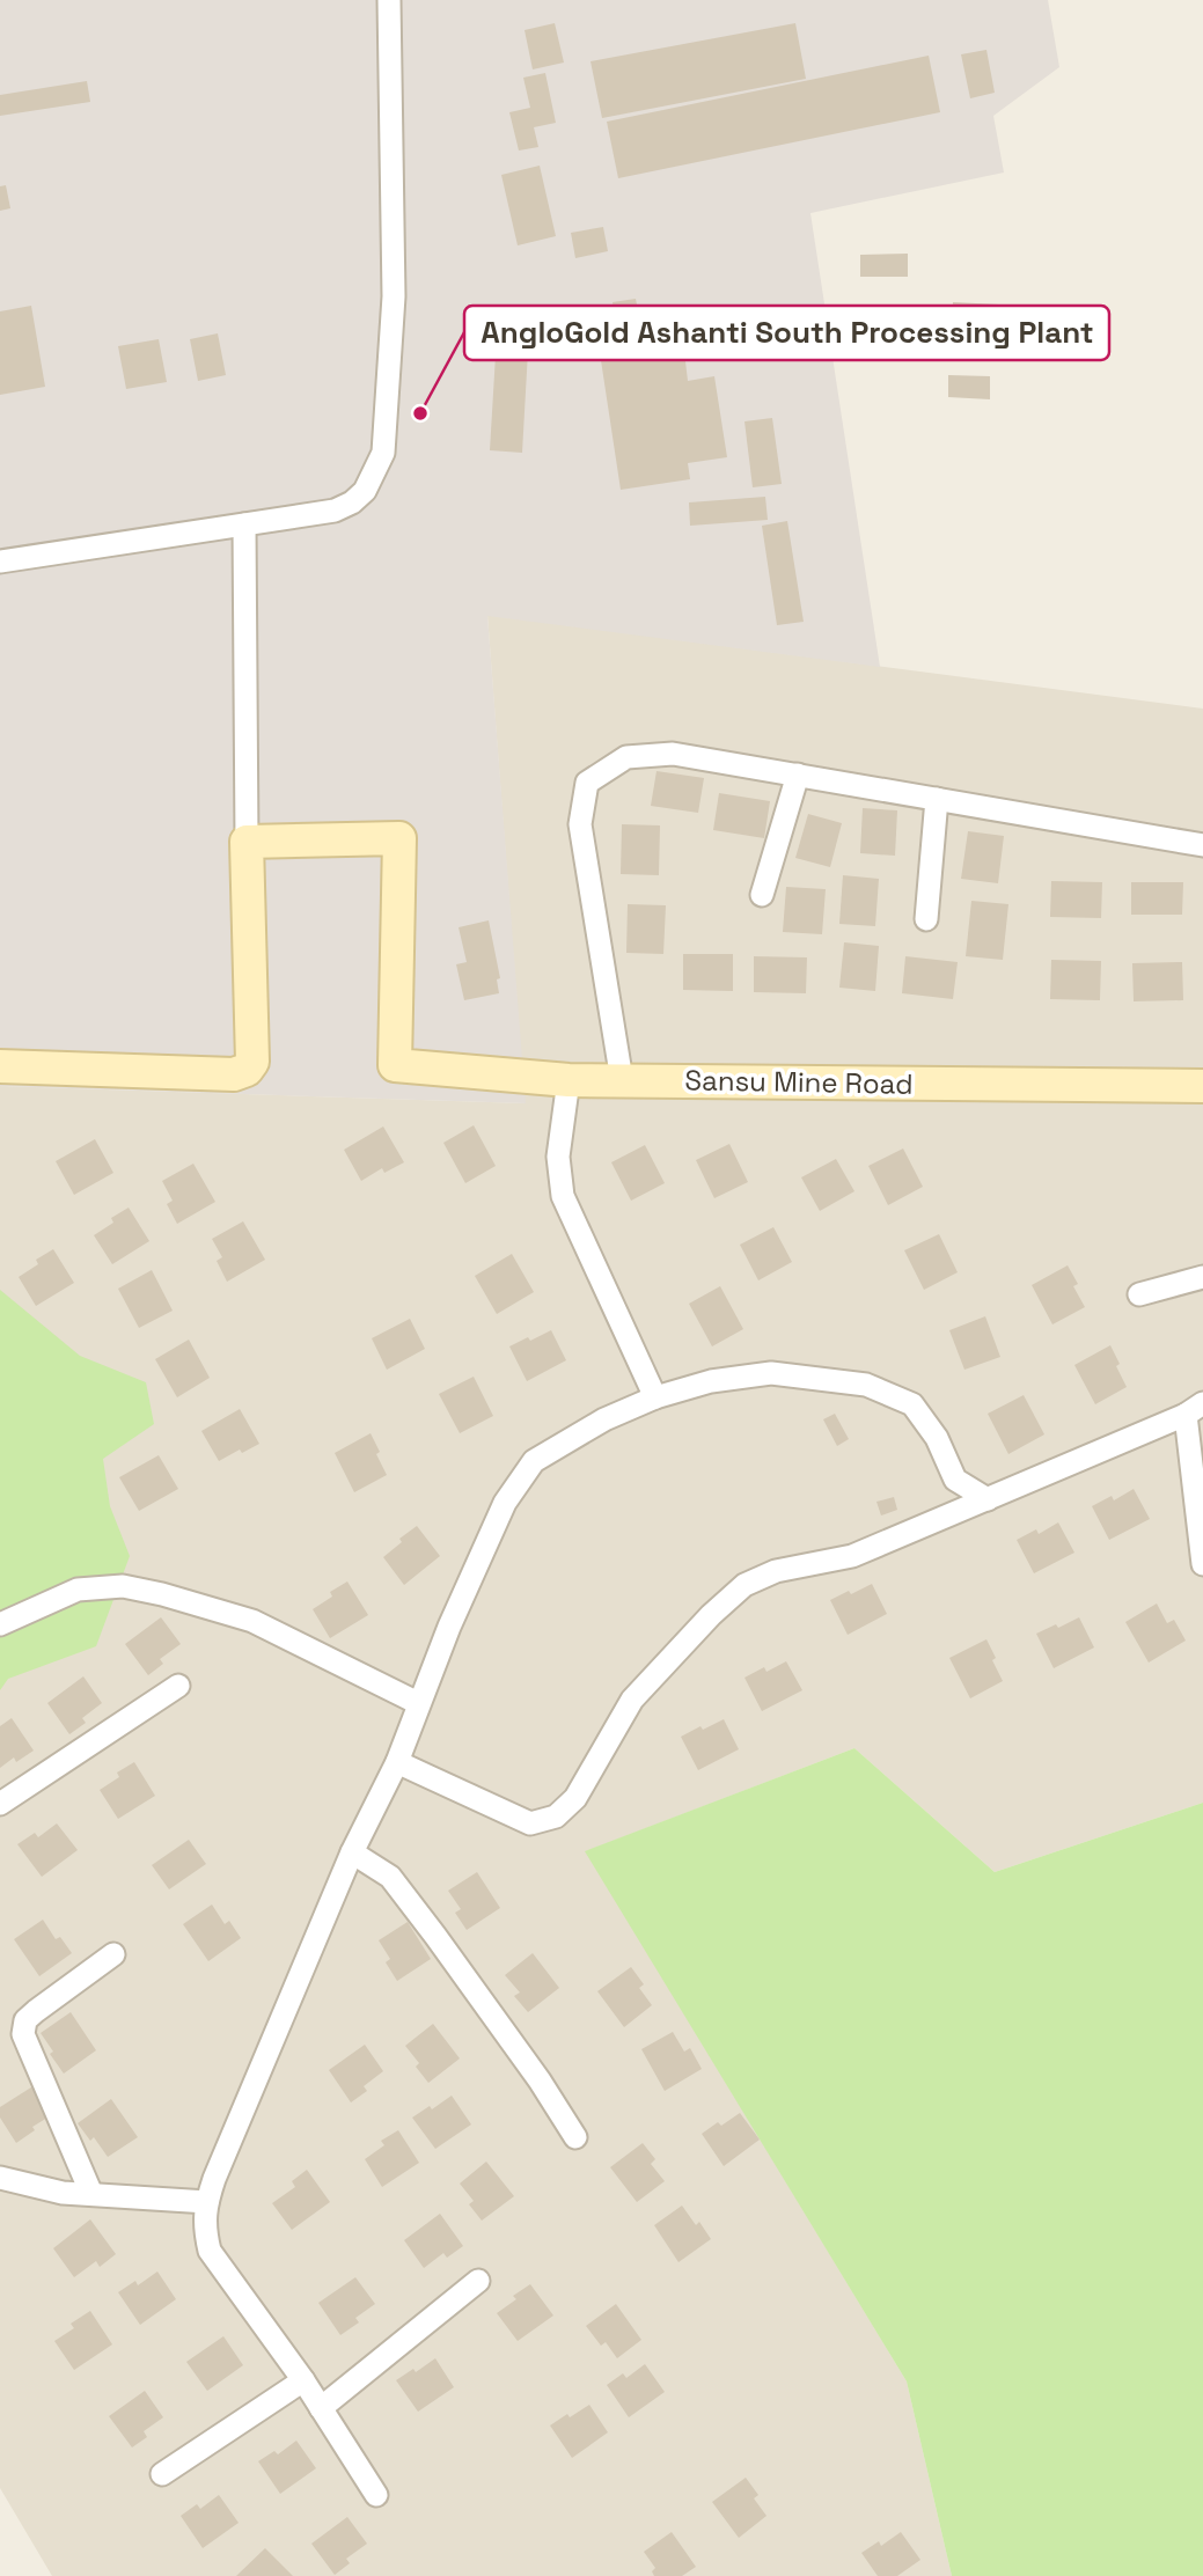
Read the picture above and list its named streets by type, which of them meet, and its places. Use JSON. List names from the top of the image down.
{
  "streets": {
    "street": ["Sansu Mine Road"]
  },
  "places": ["AngloGold Ashanti South Processing Plant"]
}
